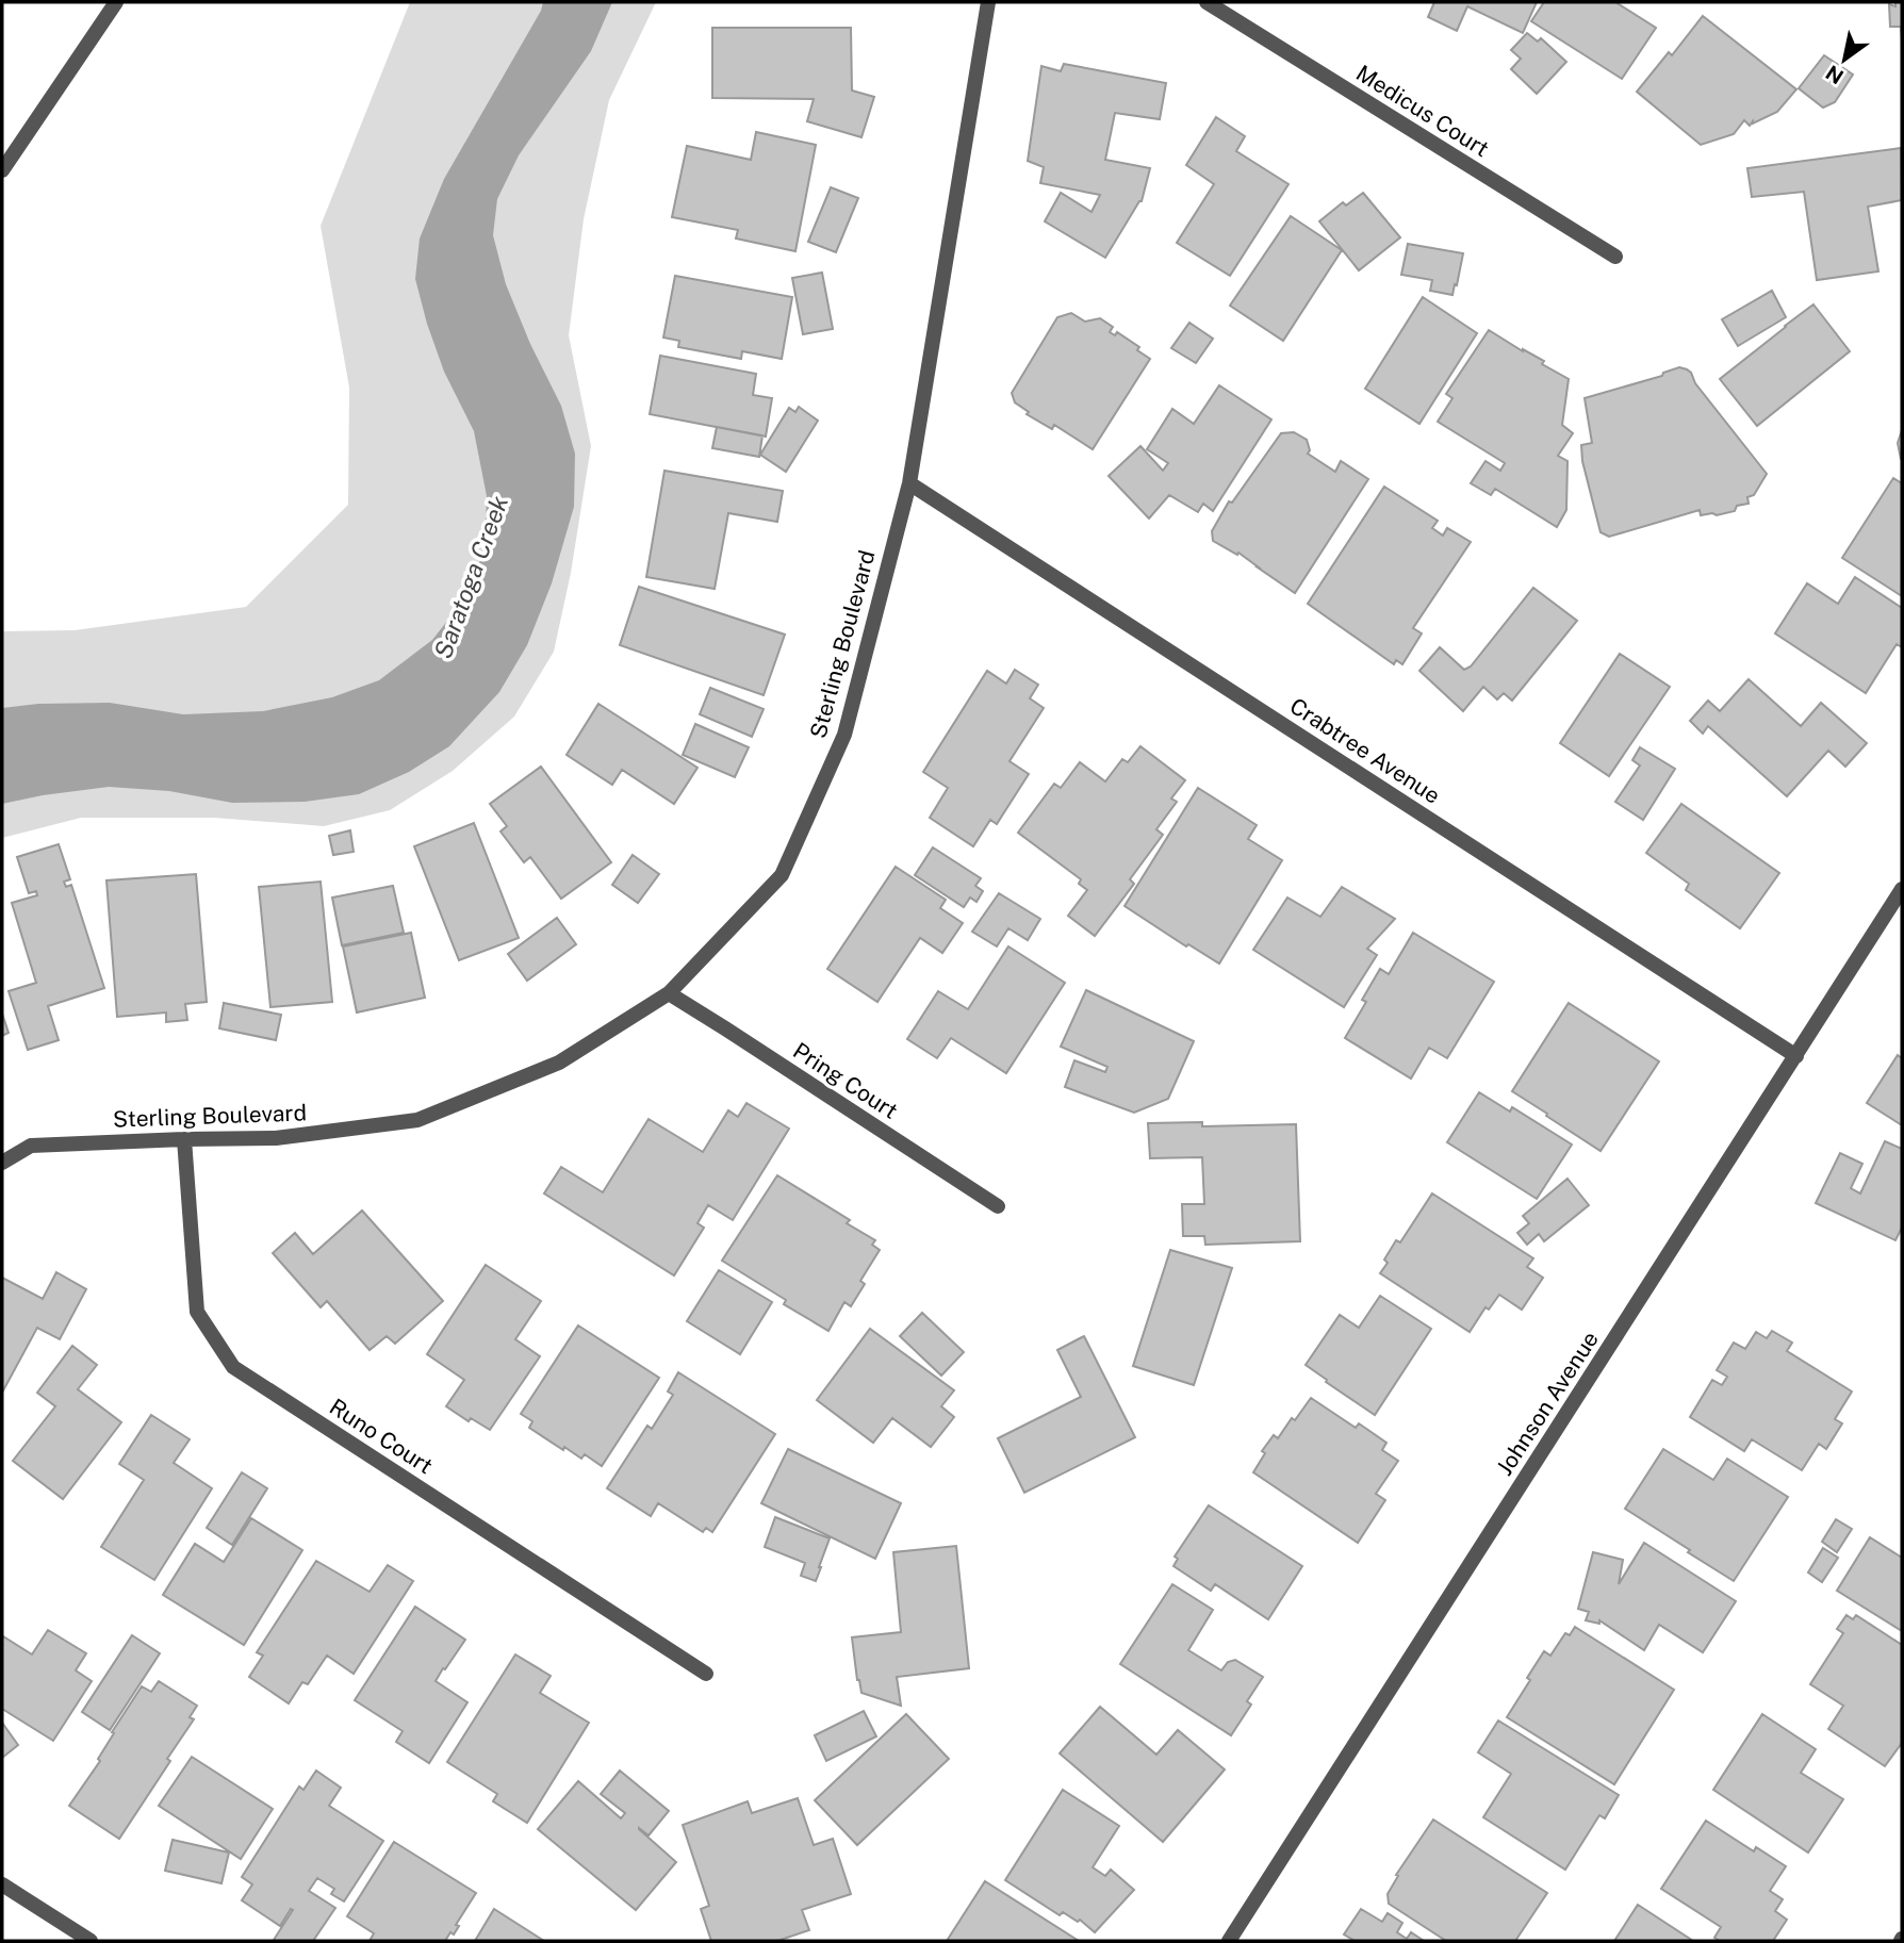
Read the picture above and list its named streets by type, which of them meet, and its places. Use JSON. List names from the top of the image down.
{
  "streets": {
    "street": [
      "Medicus Court",
      "Sterling Boulevard",
      "Crabtree Avenue",
      "Pring Court",
      "Johnson Avenue",
      "Runo Court"
    ]
  },
  "crossings": [
    ["Sterling Boulevard", "Crabtree Avenue"],
    ["Sterling Boulevard", "Pring Court"],
    ["Sterling Boulevard", "Runo Court"],
    ["Crabtree Avenue", "Johnson Avenue"]
  ],
  "water": ["Saratoga Creek"],
  "north": "bottom left"
}
